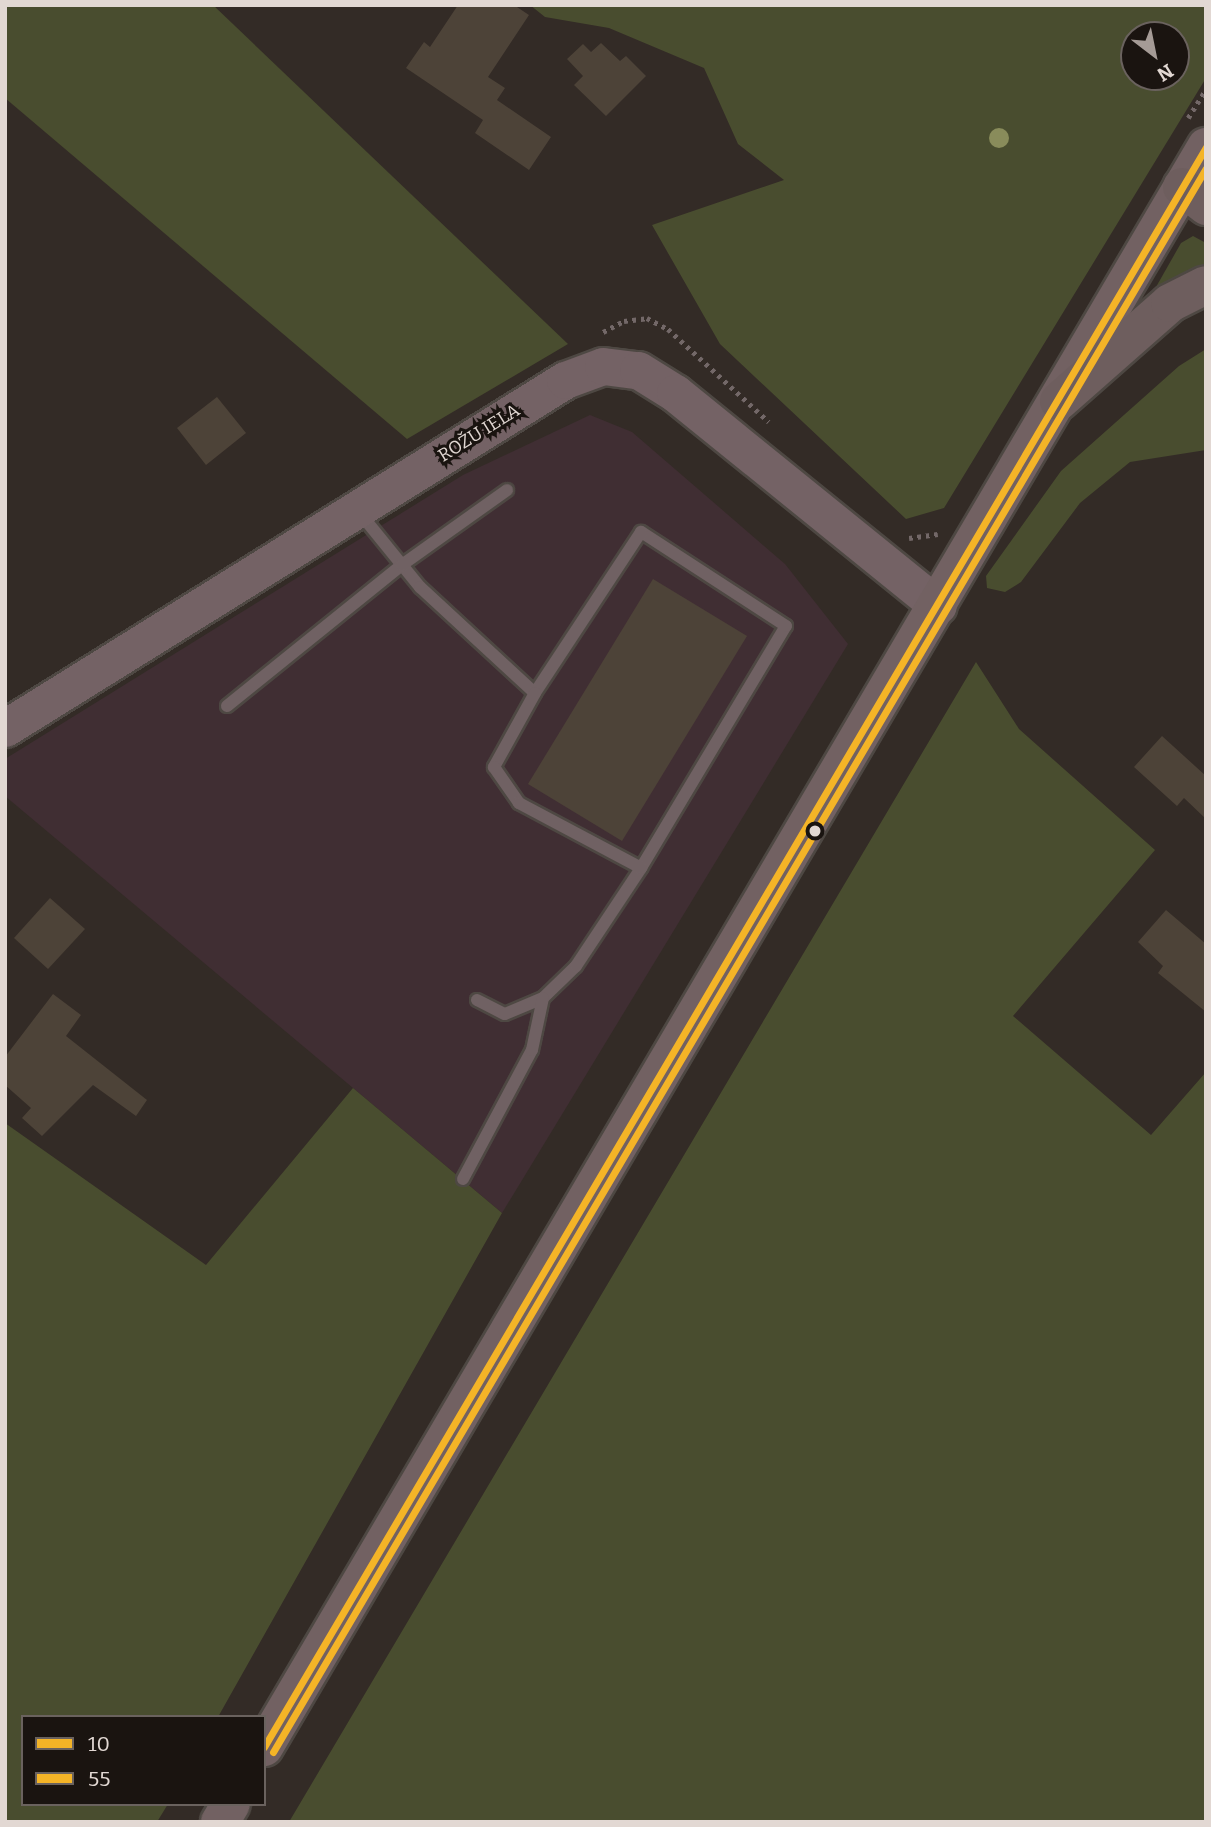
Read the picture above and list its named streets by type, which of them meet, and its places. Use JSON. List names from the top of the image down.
{
  "streets": {
    "street": ["ROŽU IELA"]
  },
  "lines": ["transit line 10", "transit line 55"],
  "legend": ["10", "55"],
  "north": "bottom right"
}
